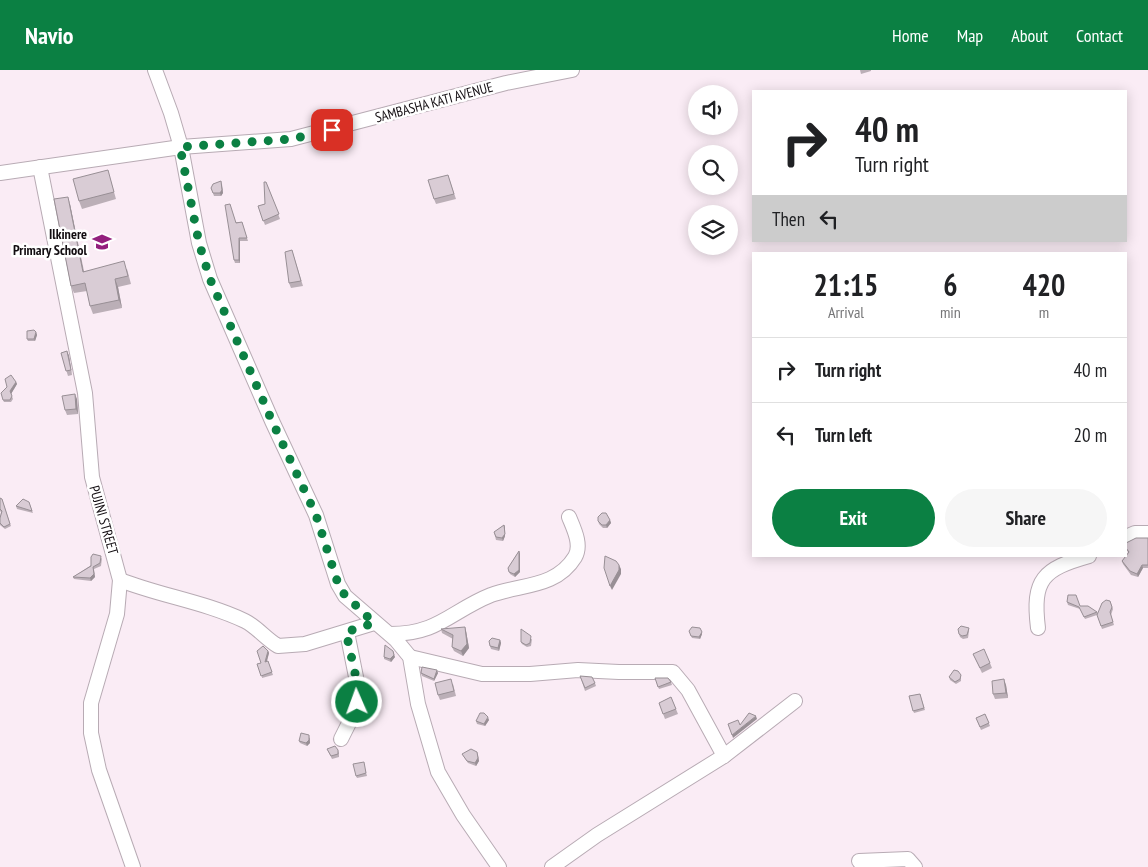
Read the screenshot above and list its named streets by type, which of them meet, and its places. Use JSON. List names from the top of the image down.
{
  "streets": {
    "street": ["SAMBASHA KATI AVENUE", "PUJINI STREET"]
  },
  "crossings": [
    ["SAMBASHA KATI AVENUE", "PUJINI STREET"]
  ],
  "places": {
    "school or university": ["Ilkinere Primary School"]
  },
  "page": {
    "header": "Navio",
    "nav": [
      "Home",
      "Map",
      "About",
      "Contact"
    ],
    "turn": ["40 m", "Turn right"],
    "then": "Then",
    "eta": [
      "21:15",
      "Arrival",
      "6",
      "min",
      "420",
      "m"
    ],
    "list": [
      {
        "name": "Turn right",
        "value": "40 m"
      },
      {
        "name": "Turn left",
        "value": "20 m"
      }
    ],
    "buttons": ["Exit", "Share"]
  }
}
